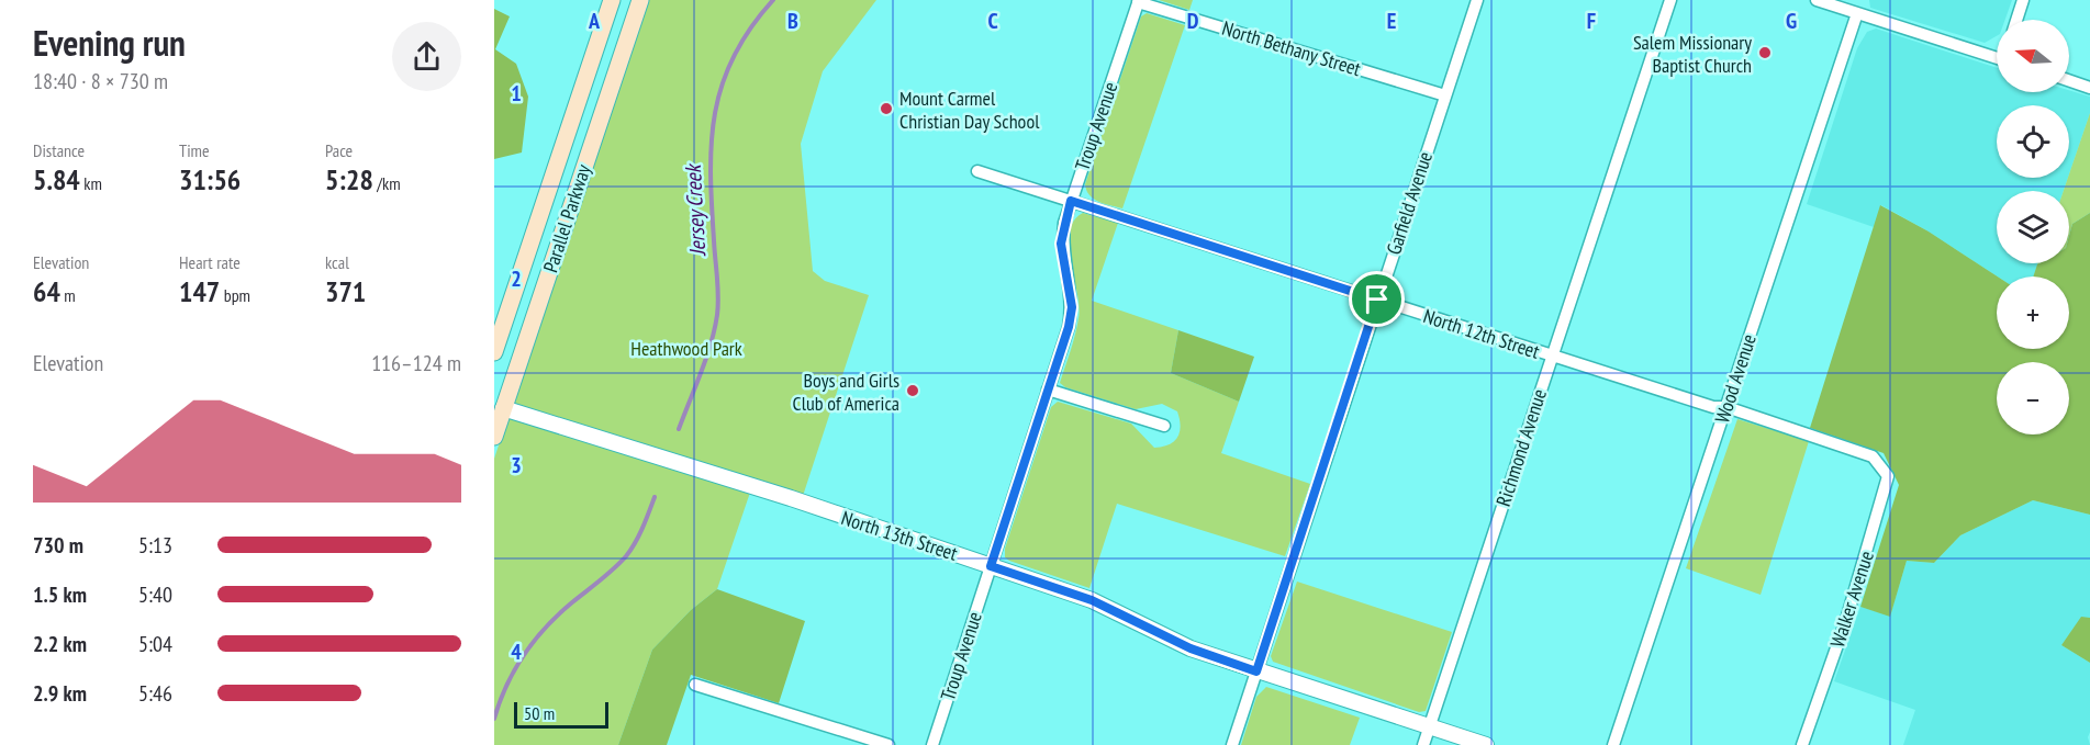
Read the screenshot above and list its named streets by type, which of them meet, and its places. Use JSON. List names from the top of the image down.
{
  "streets": {
    "main road": ["Parallel Parkway"],
    "street": [
      "North Bethany Street",
      "Troup Avenue",
      "Garfield Avenue",
      "North 12th Street",
      "Wood Avenue",
      "Richmond Avenue",
      "North 13th Street",
      "Walker Avenue"
    ]
  },
  "crossings": [
    ["North Bethany Street", "Troup Avenue"],
    ["North Bethany Street", "Garfield Avenue"],
    ["Troup Avenue", "North 12th Street"],
    ["Troup Avenue", "North 13th Street"],
    ["Garfield Avenue", "North 12th Street"],
    ["Garfield Avenue", "North 13th Street"],
    ["Parallel Parkway", "North 13th Street"],
    ["North 12th Street", "Wood Avenue"],
    ["North 12th Street", "Richmond Avenue"],
    ["North 12th Street", "Walker Avenue"],
    ["Richmond Avenue", "North 13th Street"]
  ],
  "water": ["Jersey Creek"],
  "parks": ["Heathwood Park"],
  "places": ["Salem Missionary Baptist Church", "Mount Carmel Christian Day School", "Boys and Girls Club of America"],
  "scale_bar": "50 m",
  "north": "left",
  "page": {
    "heading": ["Evening run", "18:40 · 8 × 730 m"],
    "map_buttons": ["+", "−"],
    "stats": [
      ["Distance", "5.84 km"],
      ["Time", "31:56"],
      ["Pace", "5:28 /km"],
      ["Elevation", "64 m"],
      ["Heart rate", "147 bpm"],
      ["kcal", "371"]
    ],
    "chart": ["Elevation", "116–124 m"],
    "list": [
      {
        "name": "730 m",
        "note": "5:13"
      },
      {
        "name": "1.5 km",
        "note": "5:40"
      },
      {
        "name": "2.2 km",
        "note": "5:04"
      },
      {
        "name": "2.9 km",
        "note": "5:46"
      }
    ],
    "scale": "50 m"
  },
  "grid": {
    "columns": [
      "A",
      "B",
      "C",
      "D",
      "E",
      "F",
      "G"
    ],
    "rows": [
      "1",
      "2",
      "3",
      "4"
    ]
  }
}
